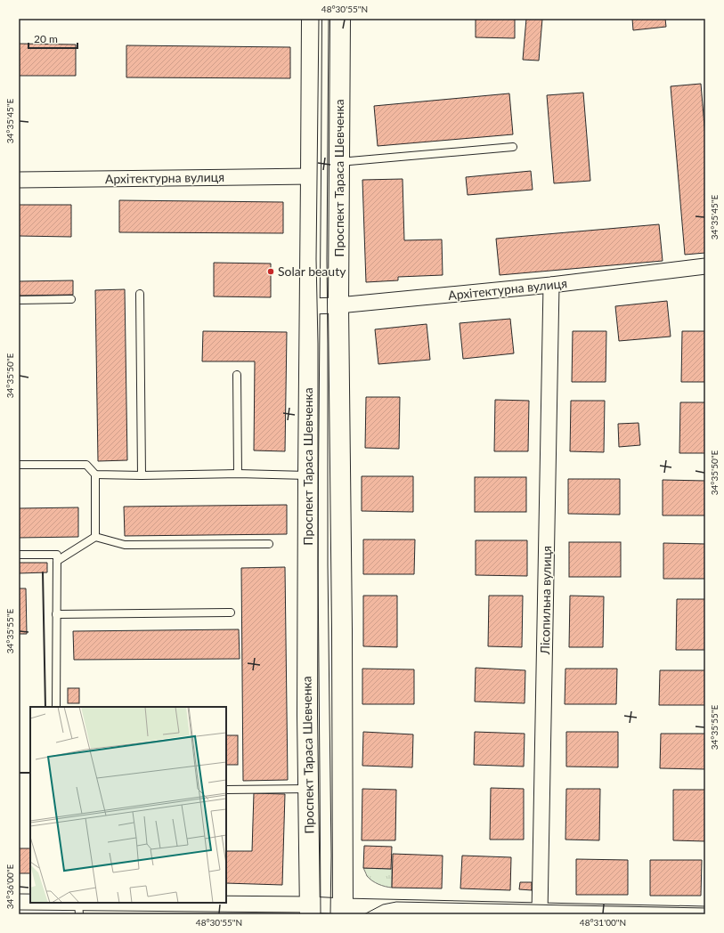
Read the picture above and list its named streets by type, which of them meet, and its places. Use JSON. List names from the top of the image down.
{
  "streets": {
    "main road": ["Проспект Тараса Шевченка"],
    "street": ["Архітектурна вулиця", "Лісопильна вулиця"]
  },
  "crossings": [
    ["Архітектурна вулиця", "Проспект Тараса Шевченка"],
    ["Архітектурна вулиця", "Лісопильна вулиця"]
  ],
  "places": ["Solar beauty"],
  "scale_bar": "20 m",
  "coordinates": [
    "48°30'55\"N",
    "34°35'45\"E",
    "34°35'50\"E",
    "34°35'55\"E",
    "34°36'00\"E",
    "48°31'00\"N"
  ]
}
